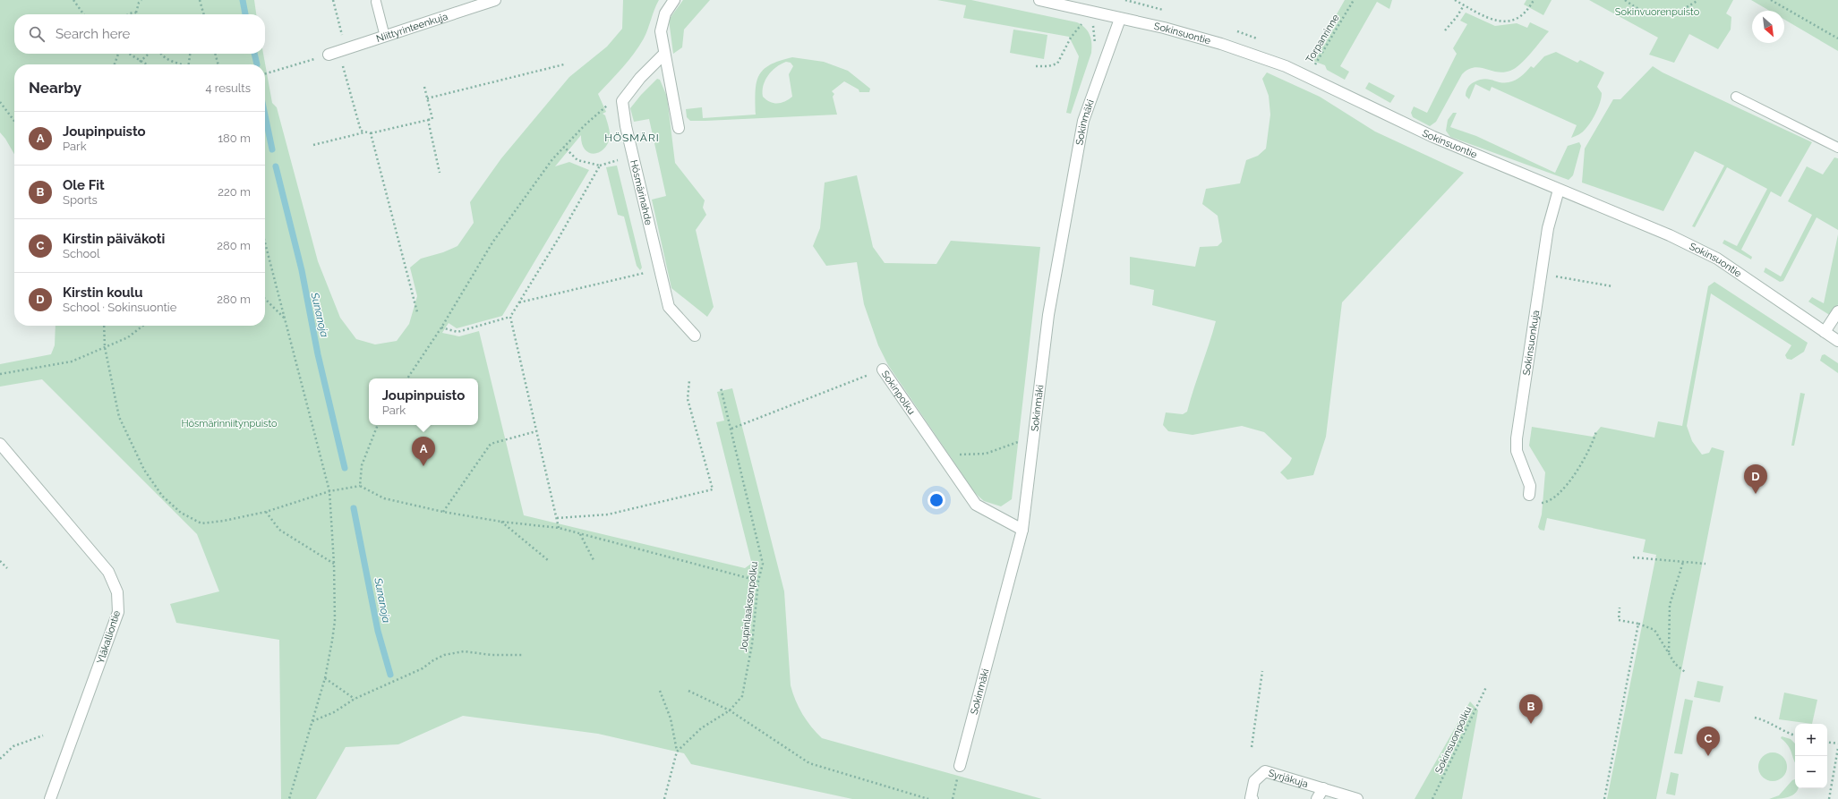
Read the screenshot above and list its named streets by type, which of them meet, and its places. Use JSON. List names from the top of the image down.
{
  "streets": {
    "street": [
      "Niittyrinteenkuja",
      "Sokinsuontie",
      "Sokinmäki",
      "Hösmärinahde",
      "Sokinsuonkuja",
      "Sokinpolku",
      "Yläkalliontie",
      "Syrjäkuja"
    ],
    "path": ["Torpanrinne", "Joupinlaaksonpolku", "Sokinsuonpolku"]
  },
  "crossings": [
    ["Sokinsuontie", "Torpanrinne"],
    ["Sokinsuontie", "Sokinmäki"],
    ["Sokinsuontie", "Sokinsuonkuja"],
    ["Sokinmäki", "Sokinpolku"],
    ["Sokinpolku", "Joupinlaaksonpolku"]
  ],
  "districts": ["HÖSMÄRI"],
  "water": ["Sunanoja"],
  "parks": ["Sokinvuorenpuisto", "Hösmärinniitynpuisto"],
  "north": "bottom right",
  "page": {
    "search": "Search here",
    "heading": ["Nearby", "4 results"],
    "list": [
      {
        "mark": "A",
        "name": "Joupinpuisto",
        "note": "Park",
        "value": "180 m"
      },
      {
        "mark": "B",
        "name": "Ole Fit",
        "note": "Sports",
        "value": "220 m"
      },
      {
        "mark": "C",
        "name": "Kirstin päiväkoti",
        "note": "School",
        "value": "280 m"
      },
      {
        "mark": "D",
        "name": "Kirstin koulu",
        "note": "School · Sokinsuontie",
        "value": "280 m"
      }
    ],
    "popup": ["Joupinpuisto", "Park"],
    "pins": [
      "A",
      "D",
      "B",
      "C"
    ],
    "map_buttons": ["+", "−"]
  }
}
